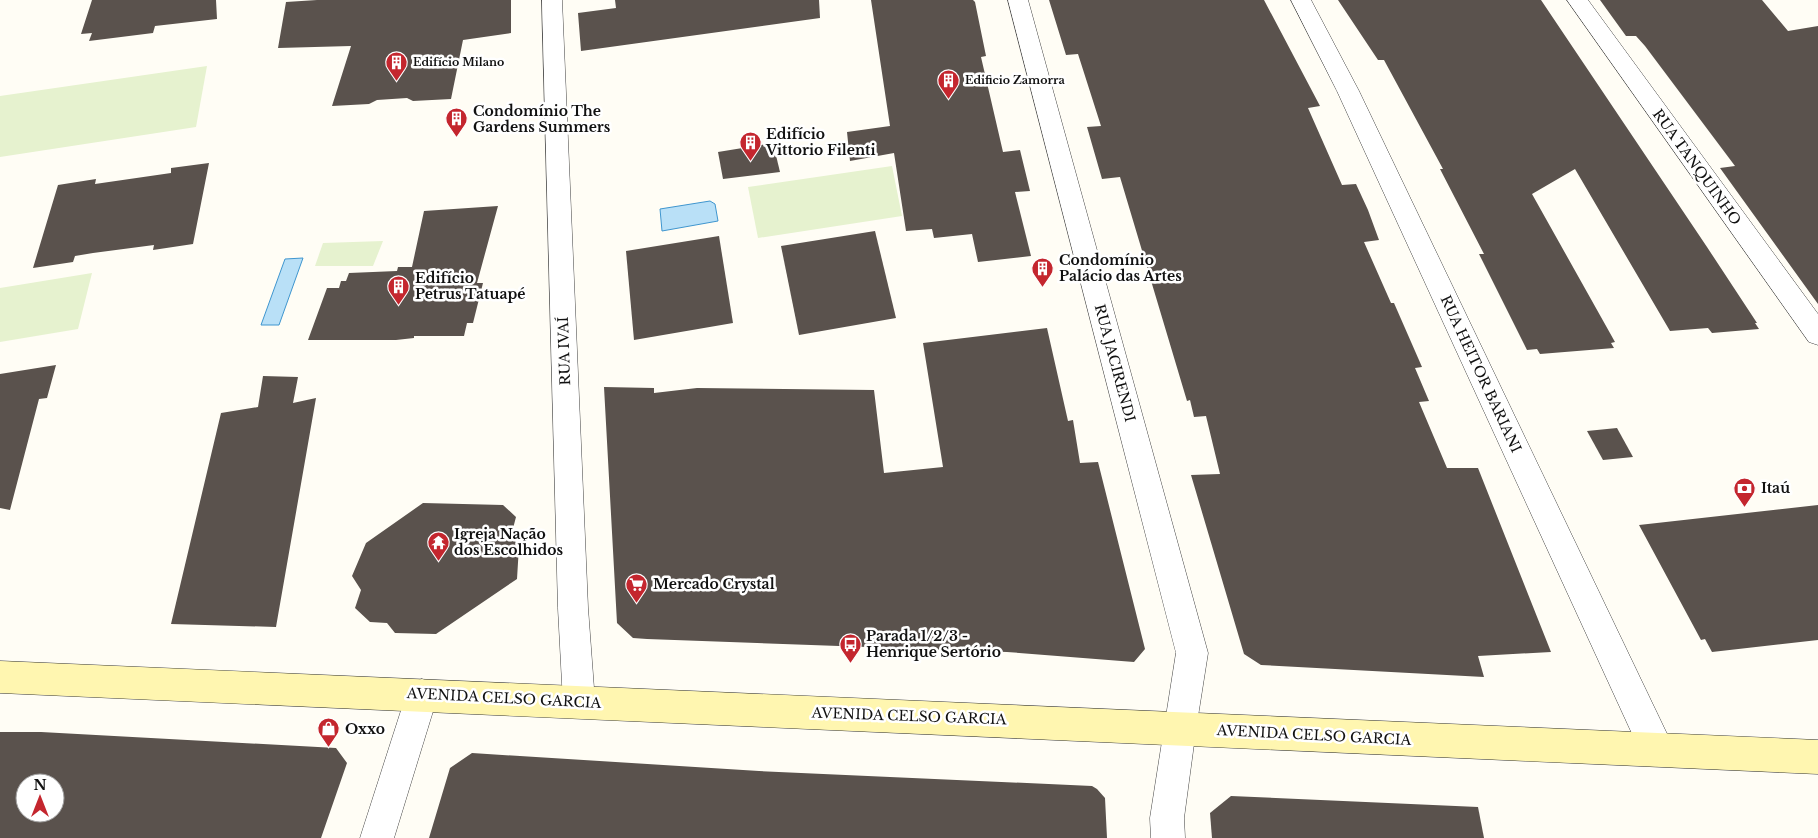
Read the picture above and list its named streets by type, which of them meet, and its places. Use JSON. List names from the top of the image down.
{
  "streets": {
    "main road": ["AVENIDA CELSO GARCIA"],
    "street": [
      "RUA TANQUINHO",
      "RUA IVAÍ",
      "RUA JACIRENDI",
      "RUA HEITOR BARIANI"
    ]
  },
  "crossings": [
    ["RUA IVAÍ", "AVENIDA CELSO GARCIA"],
    ["RUA JACIRENDI", "AVENIDA CELSO GARCIA"],
    ["RUA HEITOR BARIANI", "AVENIDA CELSO GARCIA"]
  ],
  "places": {
    "building": [
      "Edifício Milano",
      "Edificio Zamorra",
      "Condomínio The Gardens Summers",
      "Edifício Vittorio Filenti",
      "Condomínio Palácio das Artes",
      "Edifício Petrus Tatuapé"
    ],
    "bank": ["Itaú"],
    "temple": ["Igreja Nação dos Escolhidos"],
    "supermarket": ["Mercado Crystal"],
    "bus stop": ["Parada 1/2/3 - Henrique Sertório"],
    "shop": ["Oxxo"]
  },
  "north": "top"
}
